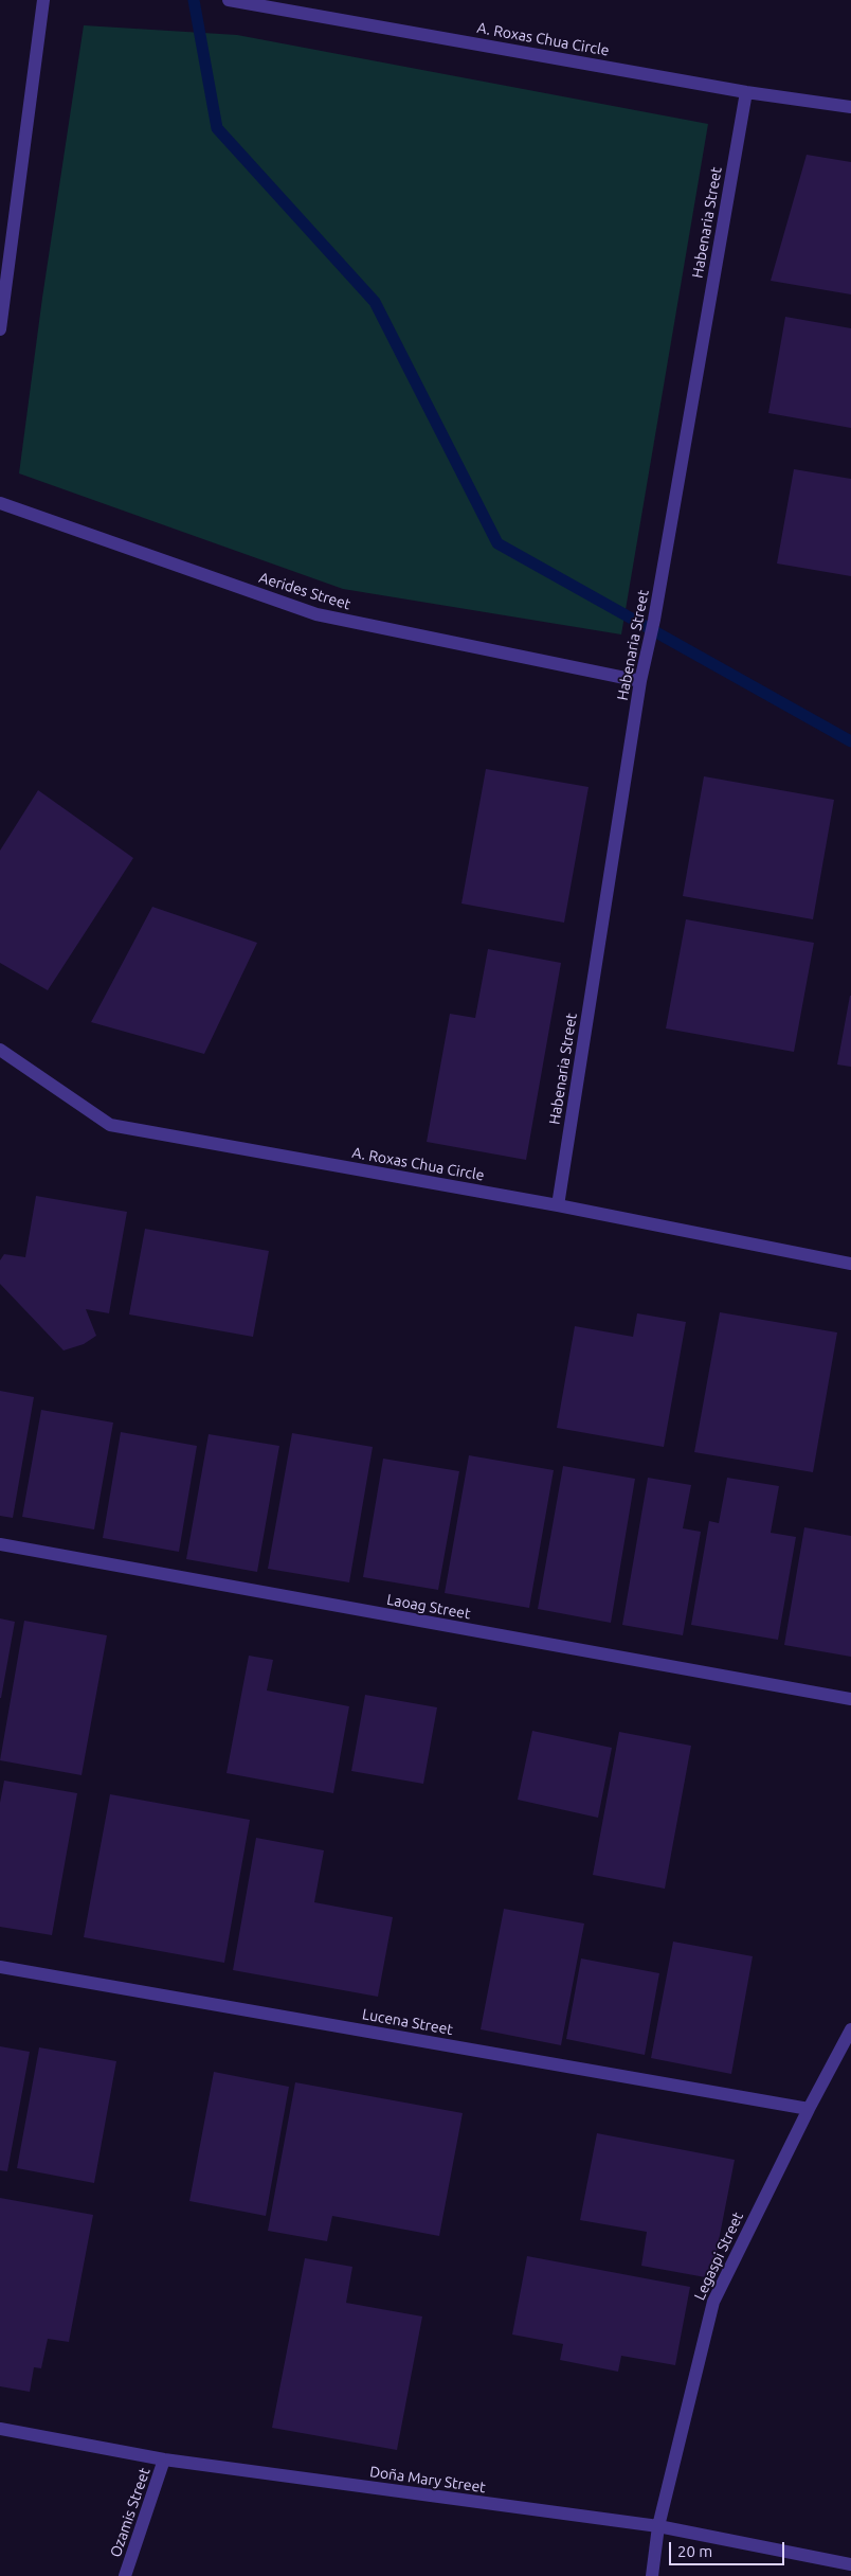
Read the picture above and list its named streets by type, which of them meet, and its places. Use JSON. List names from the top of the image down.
{
  "streets": {
    "street": [
      "A. Roxas Chua Circle",
      "Habenaria Street",
      "Aerides Street",
      "Laoag Street",
      "Lucena Street",
      "Legaspi Street",
      "Doña Mary Street",
      "Ozamis Street"
    ]
  },
  "crossings": [
    ["A. Roxas Chua Circle", "Habenaria Street"],
    ["Habenaria Street", "Aerides Street"],
    ["Lucena Street", "Legaspi Street"],
    ["Legaspi Street", "Doña Mary Street"],
    ["Doña Mary Street", "Ozamis Street"]
  ],
  "scale_bar": "20 m"
}
